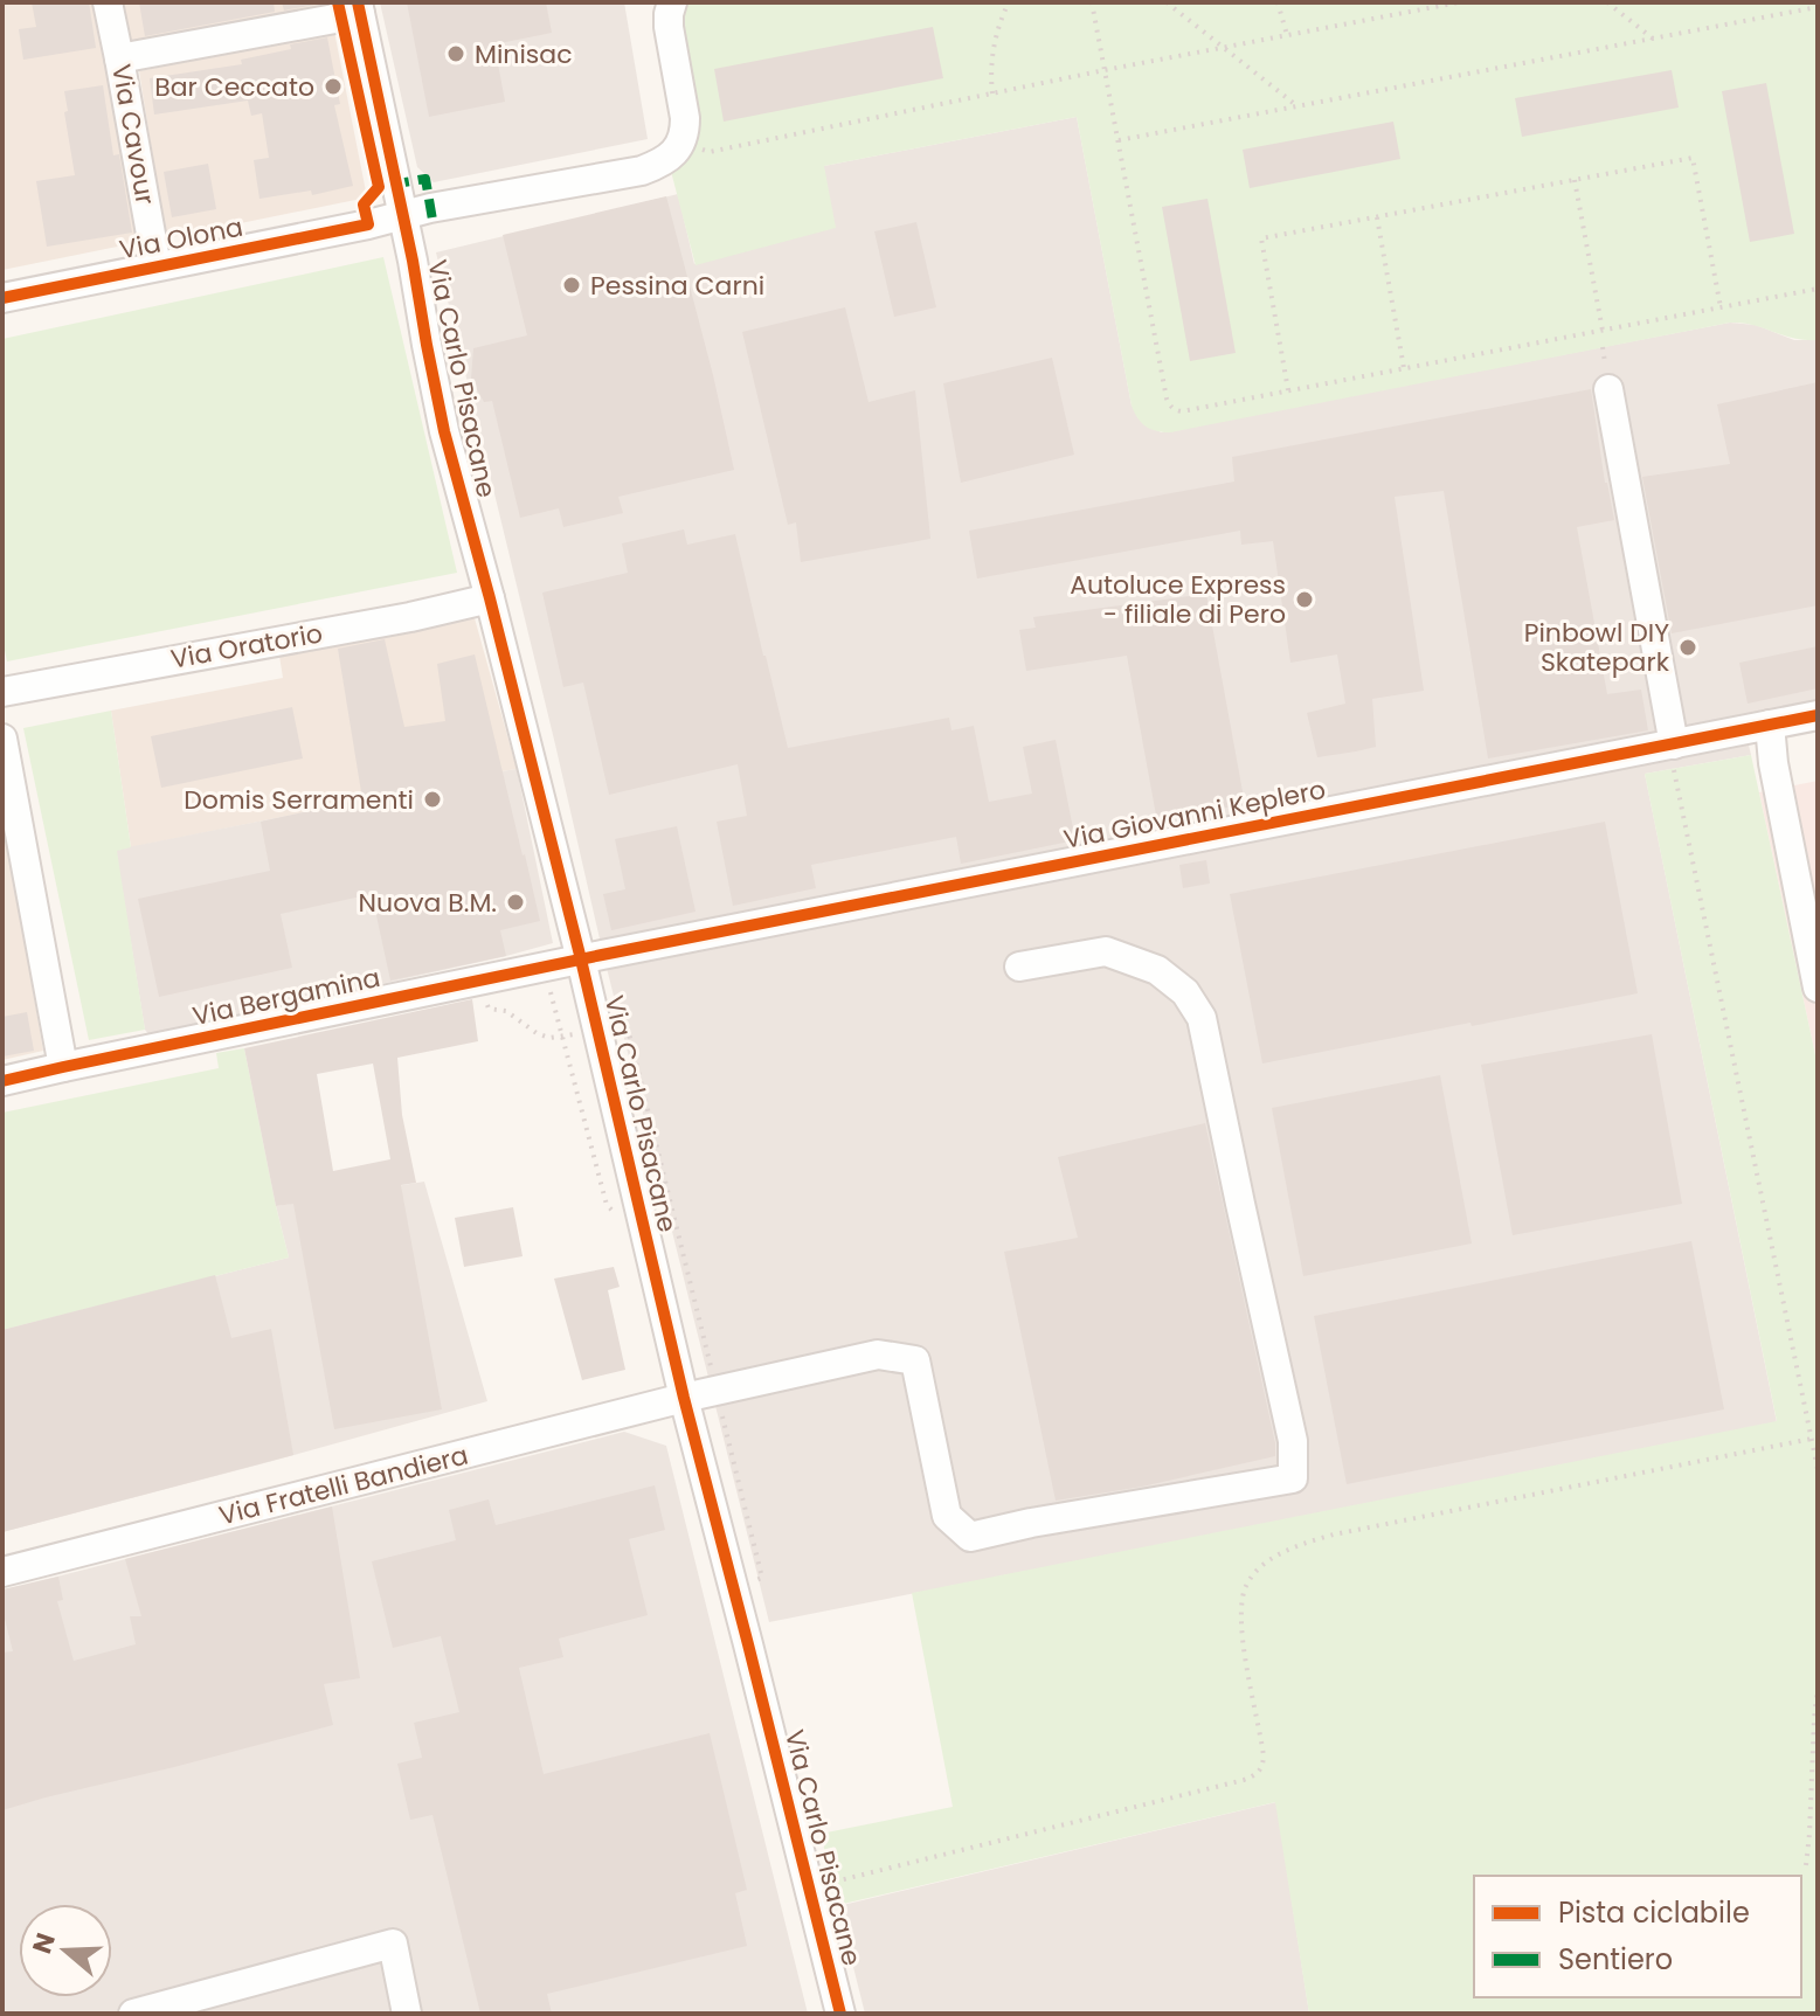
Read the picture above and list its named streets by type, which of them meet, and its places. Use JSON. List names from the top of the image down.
{
  "streets": {
    "street": [
      "Via Cavour",
      "Via Olona",
      "Via Carlo Pisacane",
      "Via Oratorio",
      "Via Giovanni Keplero",
      "Via Bergamina",
      "Via Fratelli Bandiera"
    ]
  },
  "crossings": [
    ["Via Cavour", "Via Olona"],
    ["Via Olona", "Via Carlo Pisacane"],
    ["Via Carlo Pisacane", "Via Oratorio"],
    ["Via Carlo Pisacane", "Via Giovanni Keplero"],
    ["Via Carlo Pisacane", "Via Bergamina"],
    ["Via Carlo Pisacane", "Via Fratelli Bandiera"],
    ["Via Giovanni Keplero", "Via Bergamina"]
  ],
  "places": [
    "Minisac",
    "Bar Ceccato",
    "Pessina Carni",
    "Autoluce Express - filiale di Pero",
    "Pinbowl DIY Skatepark",
    "Domis Serramenti",
    "Nuova B.M."
  ],
  "legend": ["Pista ciclabile", "Sentiero"],
  "north": "left"
}
